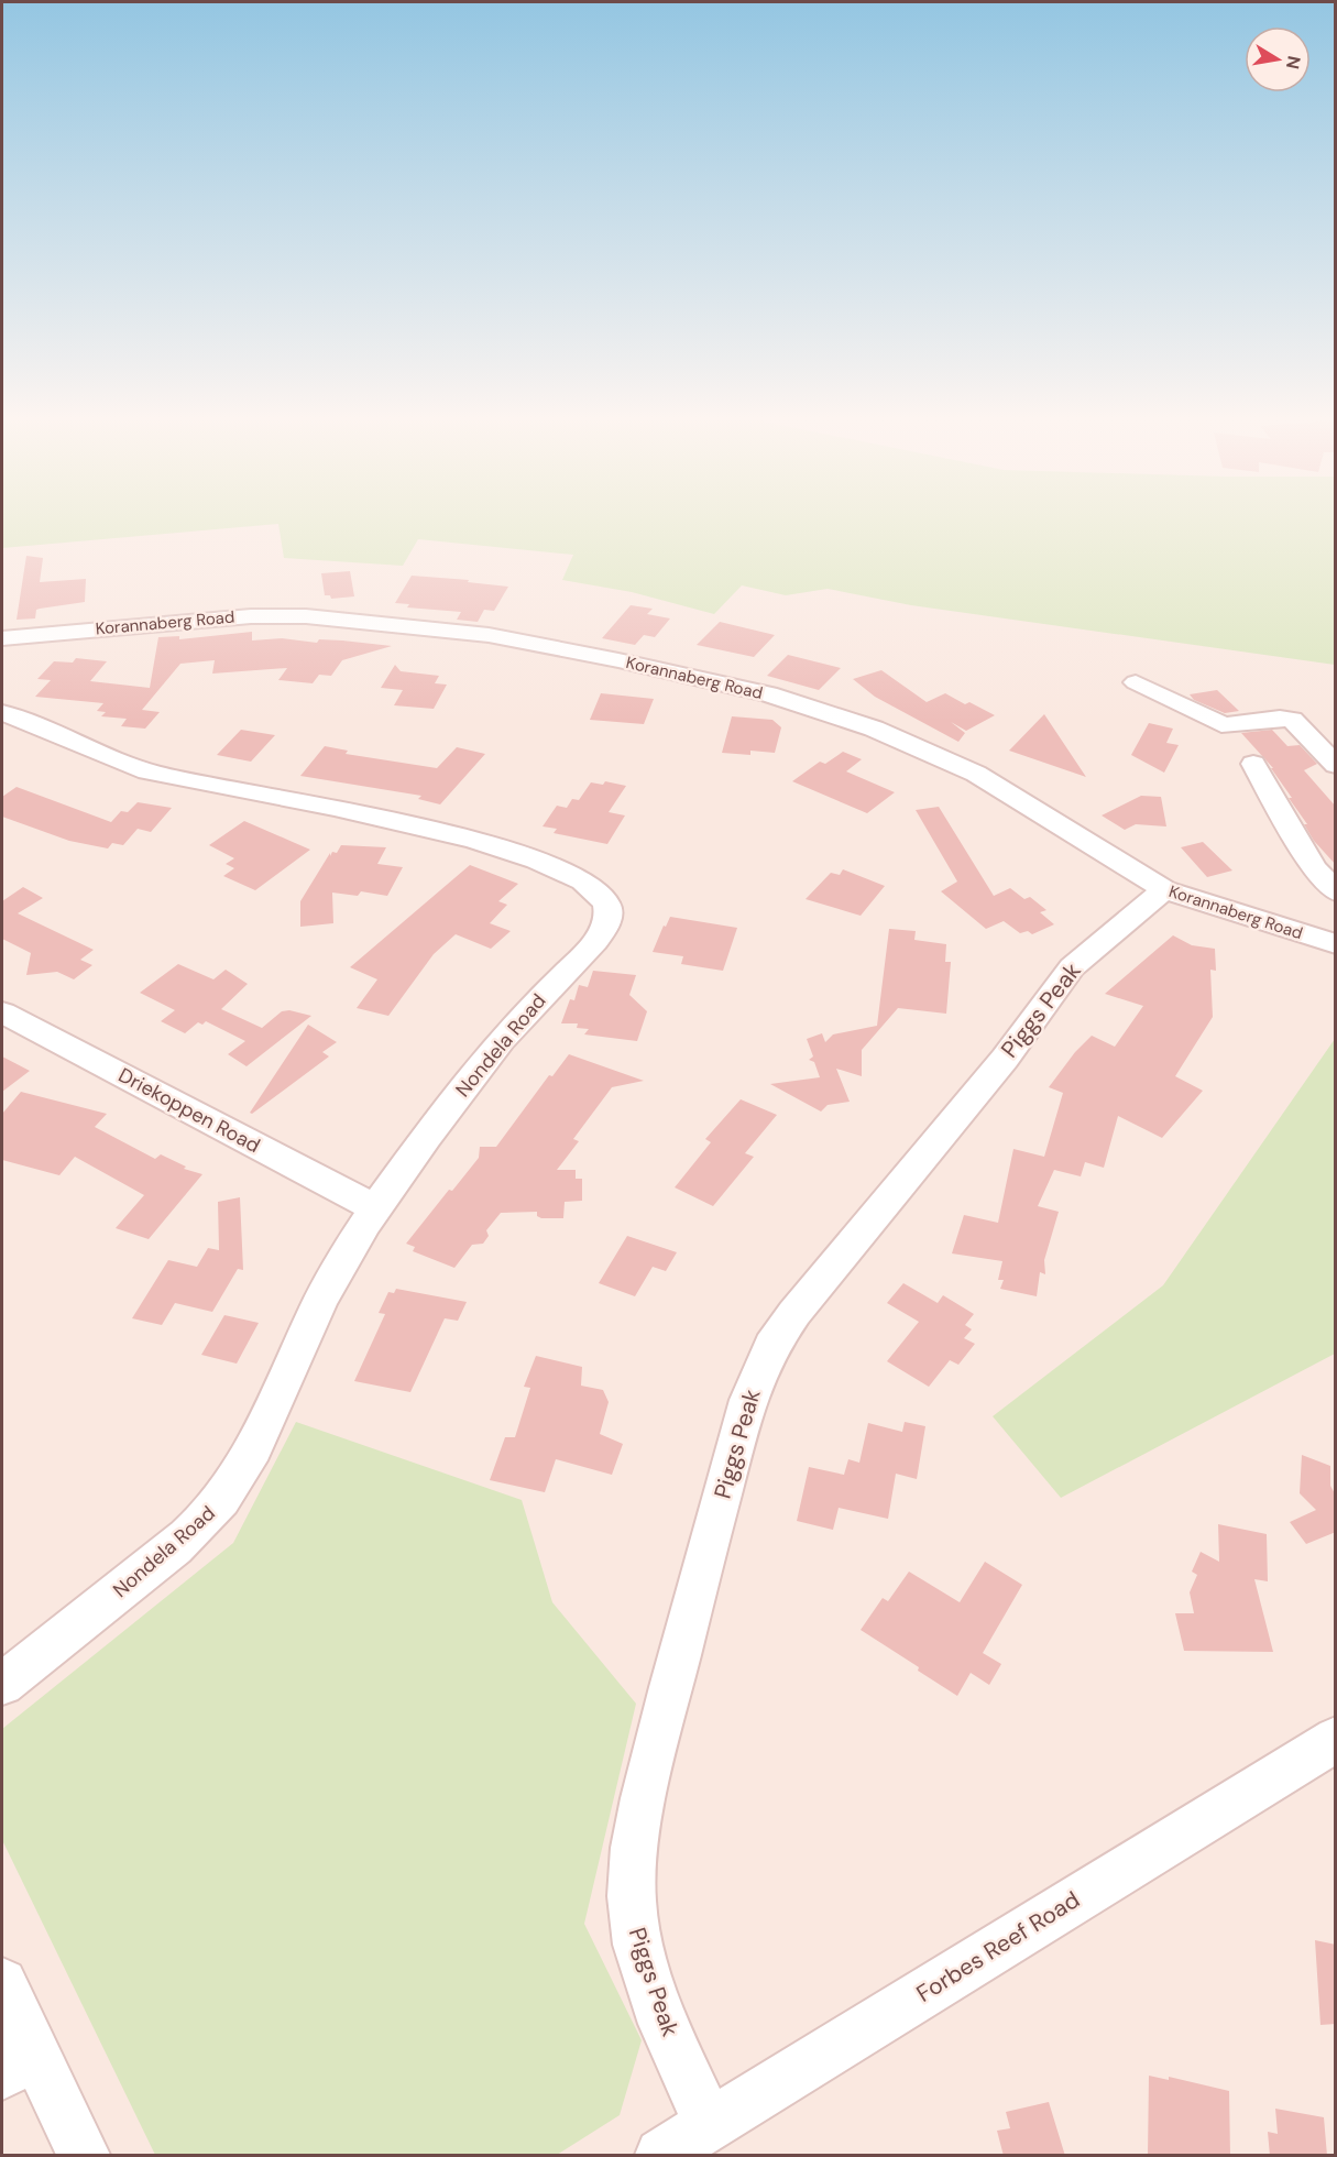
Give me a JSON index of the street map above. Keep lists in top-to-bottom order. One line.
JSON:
{"streets":{"street":["Korannaberg Road","Piggs Peak","Nondela Road","Driekoppen Road","Forbes Reef Road"]},"crossings":[["Korannaberg Road","Piggs Peak"],["Piggs Peak","Forbes Reef Road"],["Nondela Road","Driekoppen Road"]],"north":"right"}
